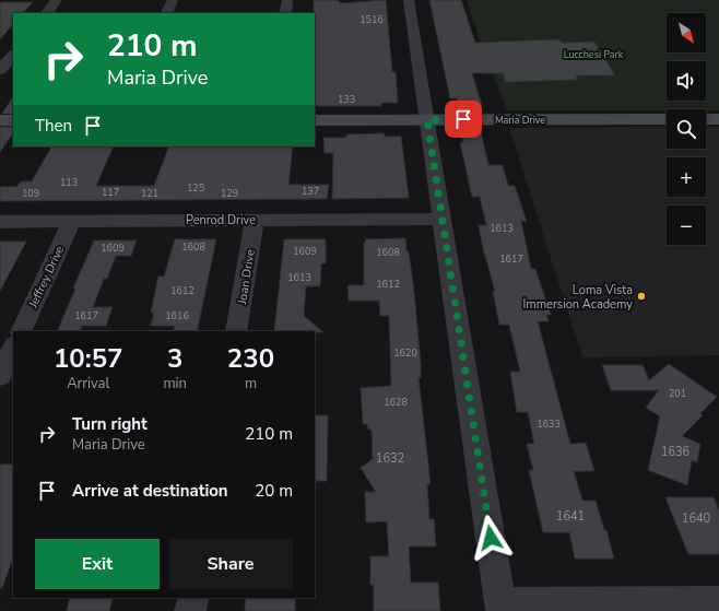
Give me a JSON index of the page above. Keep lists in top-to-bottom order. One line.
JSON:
{"streets":{"street":["Maria Drive","Penrod Drive","Jeffrey Drive","Joan Drive"]},"crossings":[["Penrod Drive","Jeffrey Drive"],["Penrod Drive","Joan Drive"]],"parks":["Lucchesi Park"],"places":["Loma Vista Immersion Academy"],"house_numbers":["1516","133","113","125","137","117","109","121","129","1613","1608","1609","1609","1608","1617","1613","1612","1612","1617","1616","1620","201","1628","1633","1636","1632","1641","1640"],"north":"bottom right","page":{"map_buttons":["+","−"],"turn":["210 m","Maria Drive"],"then":"Then","eta":["10:57","Arrival","3","min","230","m"],"list":[{"name":"Turn right","note":"Maria Drive","value":"210 m"},{"name":"Arrive at destination","value":"20 m"}],"buttons":["Exit","Share"]}}
